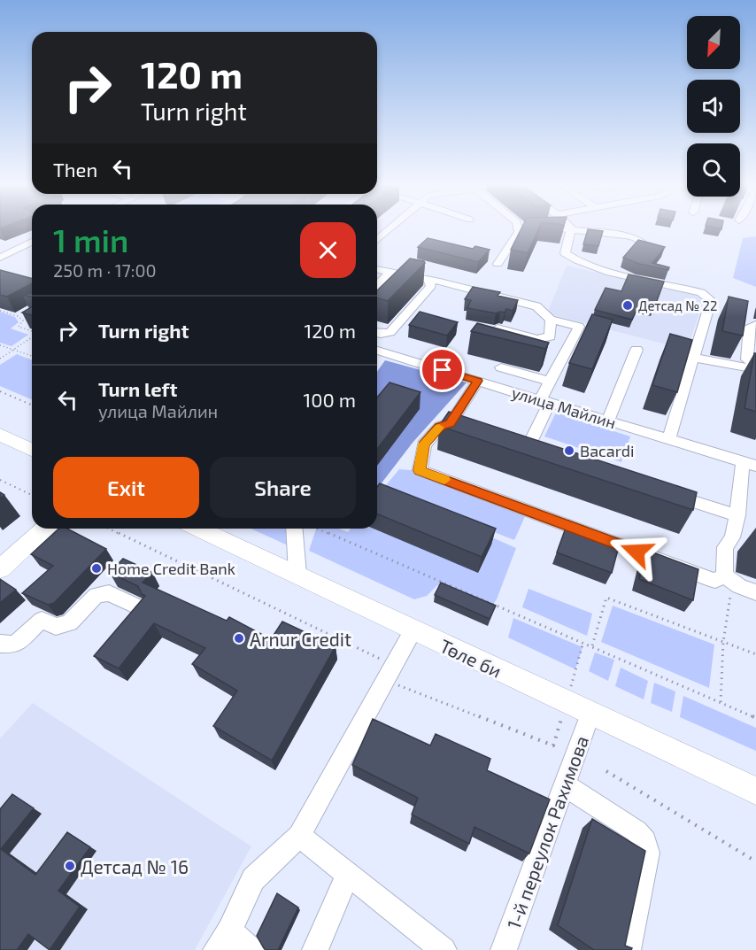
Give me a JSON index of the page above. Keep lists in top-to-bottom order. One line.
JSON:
{"streets":{"main road":["Төле би"],"street":["улица Майлин","1-й переулок Рахимова"]},"crossings":[["Төле би","1-й переулок Рахимова"]],"places":["Детсад № 22","Bacardi","Home Credit Bank","Arnur Credit","Детсад № 16"],"north":"bottom left","page":{"turn":["120 m","Turn right"],"then":"Then","heading":["1 min","250 m · 17:00"],"list":[{"name":"Turn right","value":"120 m"},{"name":"Turn left","note":"улица Майлин","value":"100 m"}],"buttons":["Exit","Share"]}}
